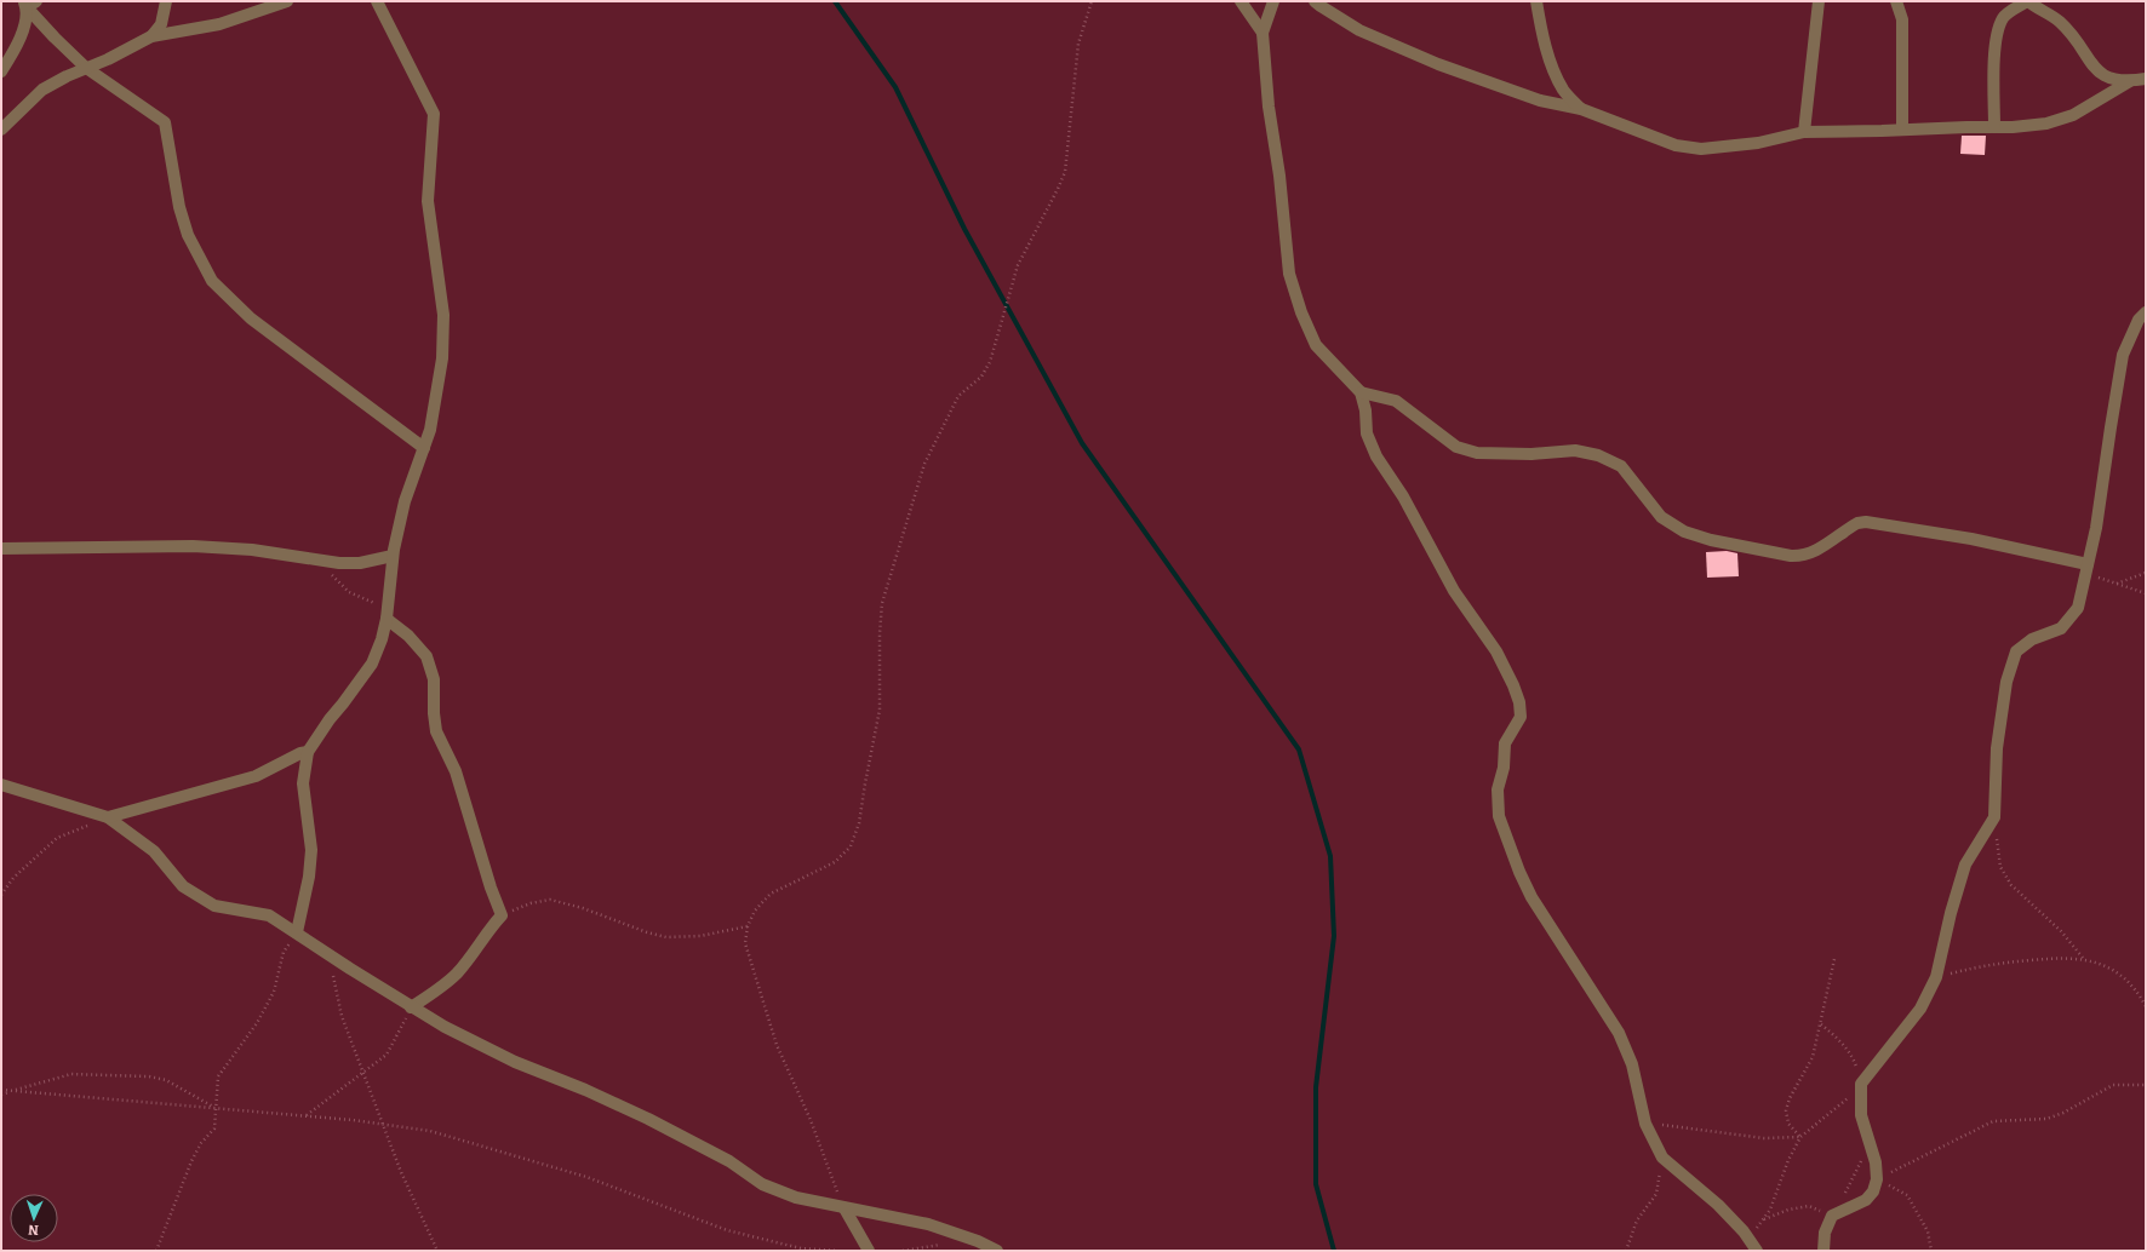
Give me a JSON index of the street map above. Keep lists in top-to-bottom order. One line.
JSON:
{"north":"bottom"}
